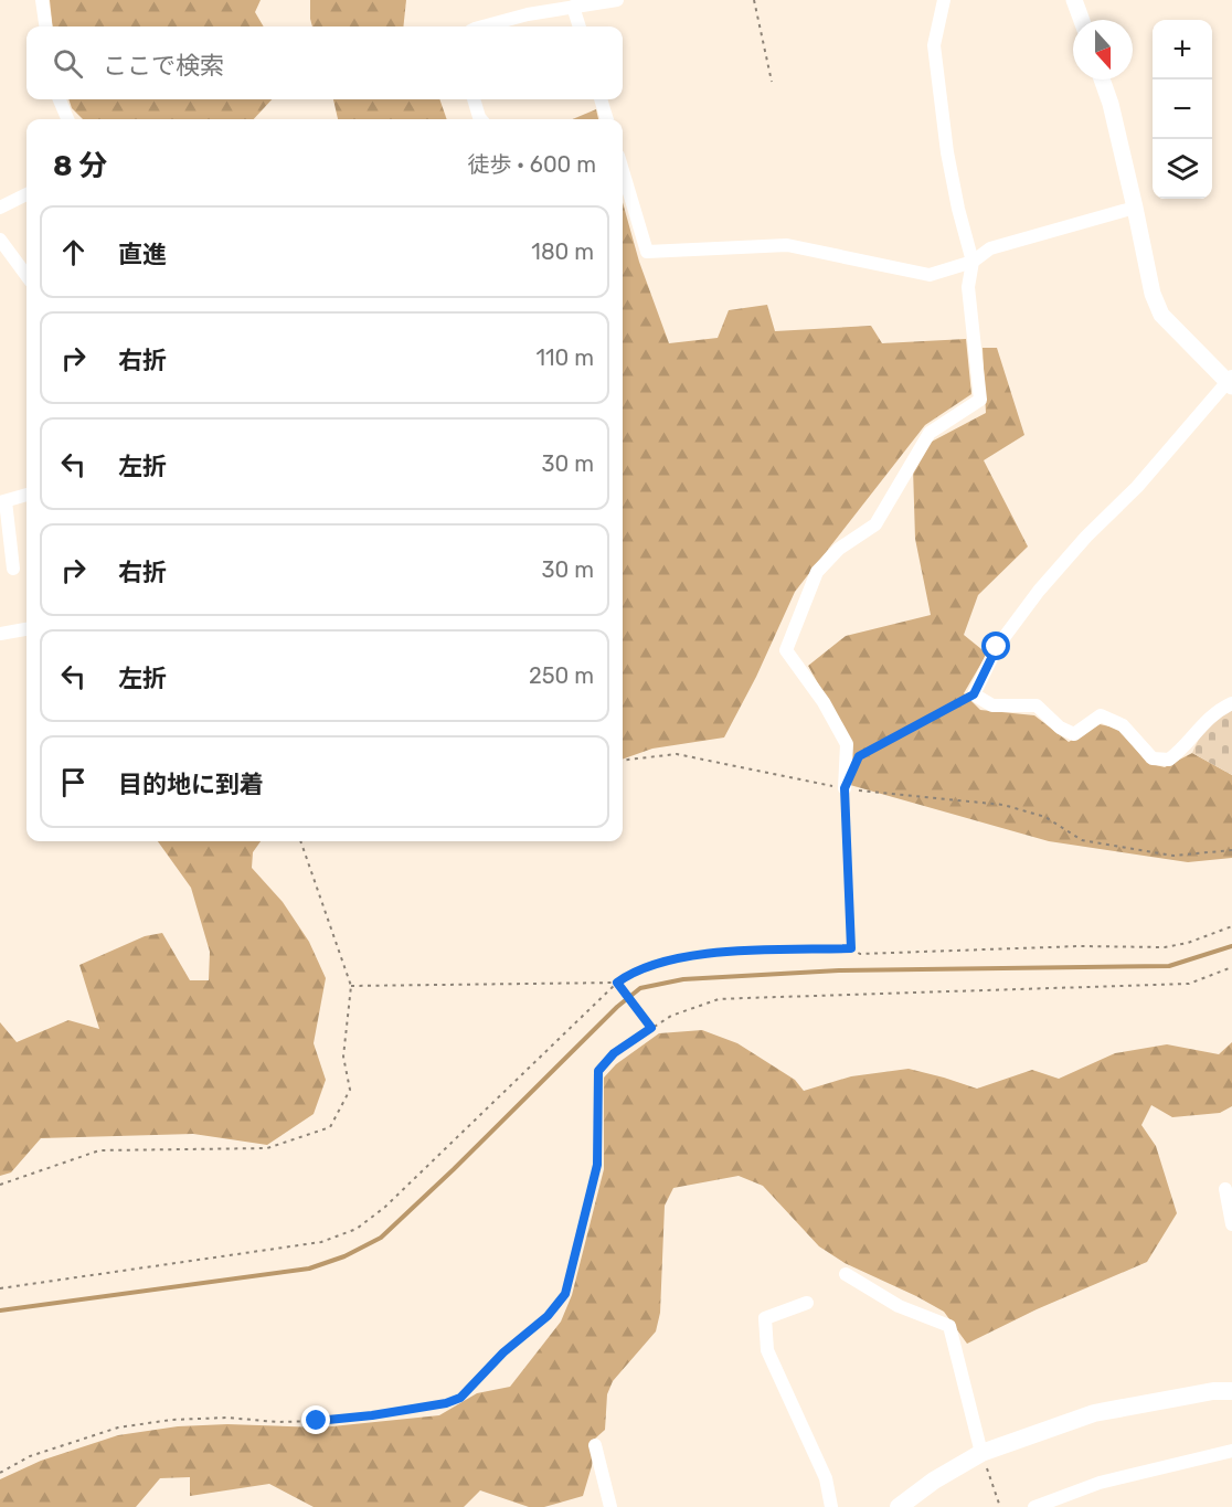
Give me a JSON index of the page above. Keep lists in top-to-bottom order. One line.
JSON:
{"north":"bottom","page":{"map_buttons":["+","−"],"search":"ここで検索","heading":["8 分","徒歩 · 600 m"],"list":[["直進","180 m"],["右折","110 m"],["左折","30 m"],["右折","30 m"],["左折","250 m"],"目的地に到着"]}}
